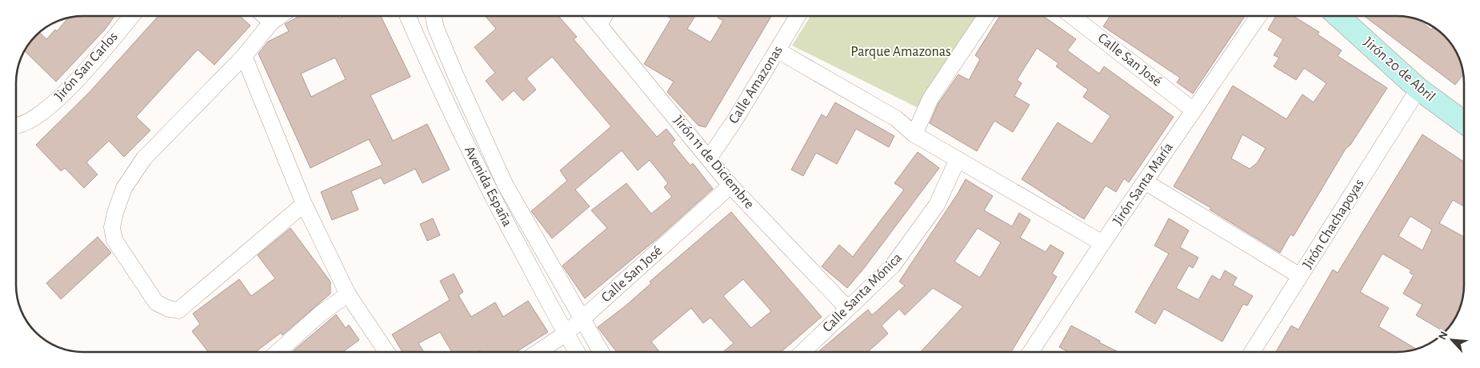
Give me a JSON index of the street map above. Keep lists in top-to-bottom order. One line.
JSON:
{"streets":{"main road":["Jirón 20 de Abril"],"street":["Calle San José","Jirón San Carlos","Calle Amazonas","Jirón 11 de Diciembre","Jirón Santa María","Avenida España","Jirón Chachapoyas","Calle Santa Mónica"]},"crossings":[["Calle San José","Jirón 11 de Diciembre"],["Calle San José","Jirón Santa María"],["Calle San José","Avenida España"],["Jirón 20 de Abril","Jirón Chachapoyas"],["Calle Amazonas","Jirón 11 de Diciembre"],["Jirón 11 de Diciembre","Calle Santa Mónica"]],"parks":["Parque Amazonas"],"north":"top left"}
